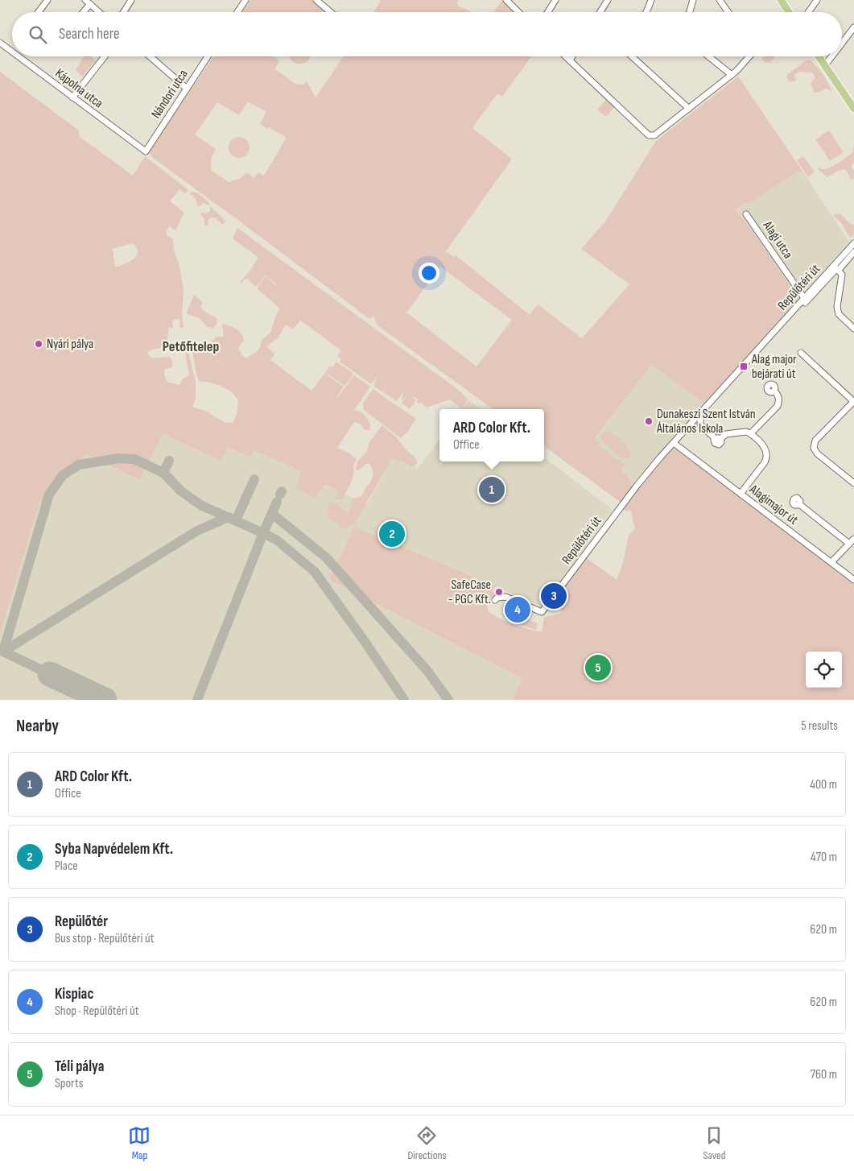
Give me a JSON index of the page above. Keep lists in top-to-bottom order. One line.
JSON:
{"streets":{"street":["Kápolna utca","Nándori utca","Alagi utca","Repülőtéri út","Alagimajor út"]},"crossings":[["Kápolna utca","Nándori utca"],["Alagi utca","Repülőtéri út"]],"districts":["Petőfitelep"],"places":{"other":["Nyári pálya","Dunakeszi Szent István Általános Iskola","SafeCase - PGC Kft."],"transit":["Alag major bejárati út"]},"page":{"search":"Search here","popup":["ARD Color Kft.","Office"],"pins":["1","2","3","4","5"],"heading":["Nearby","5 results"],"list":[{"mark":"1","name":"ARD Color Kft.","note":"Office","value":"400 m"},{"mark":"2","name":"Syba Napvédelem Kft.","note":"Place","value":"470 m"},{"mark":"3","name":"Repülőtér","note":"Bus stop · Repülőtéri út","value":"620 m"},{"mark":"4","name":"Kispiac","note":"Shop · Repülőtéri út","value":"620 m"},{"mark":"5","name":"Téli pálya","note":"Sports","value":"760 m"}],"nav":["Map","Directions","Saved"]}}
